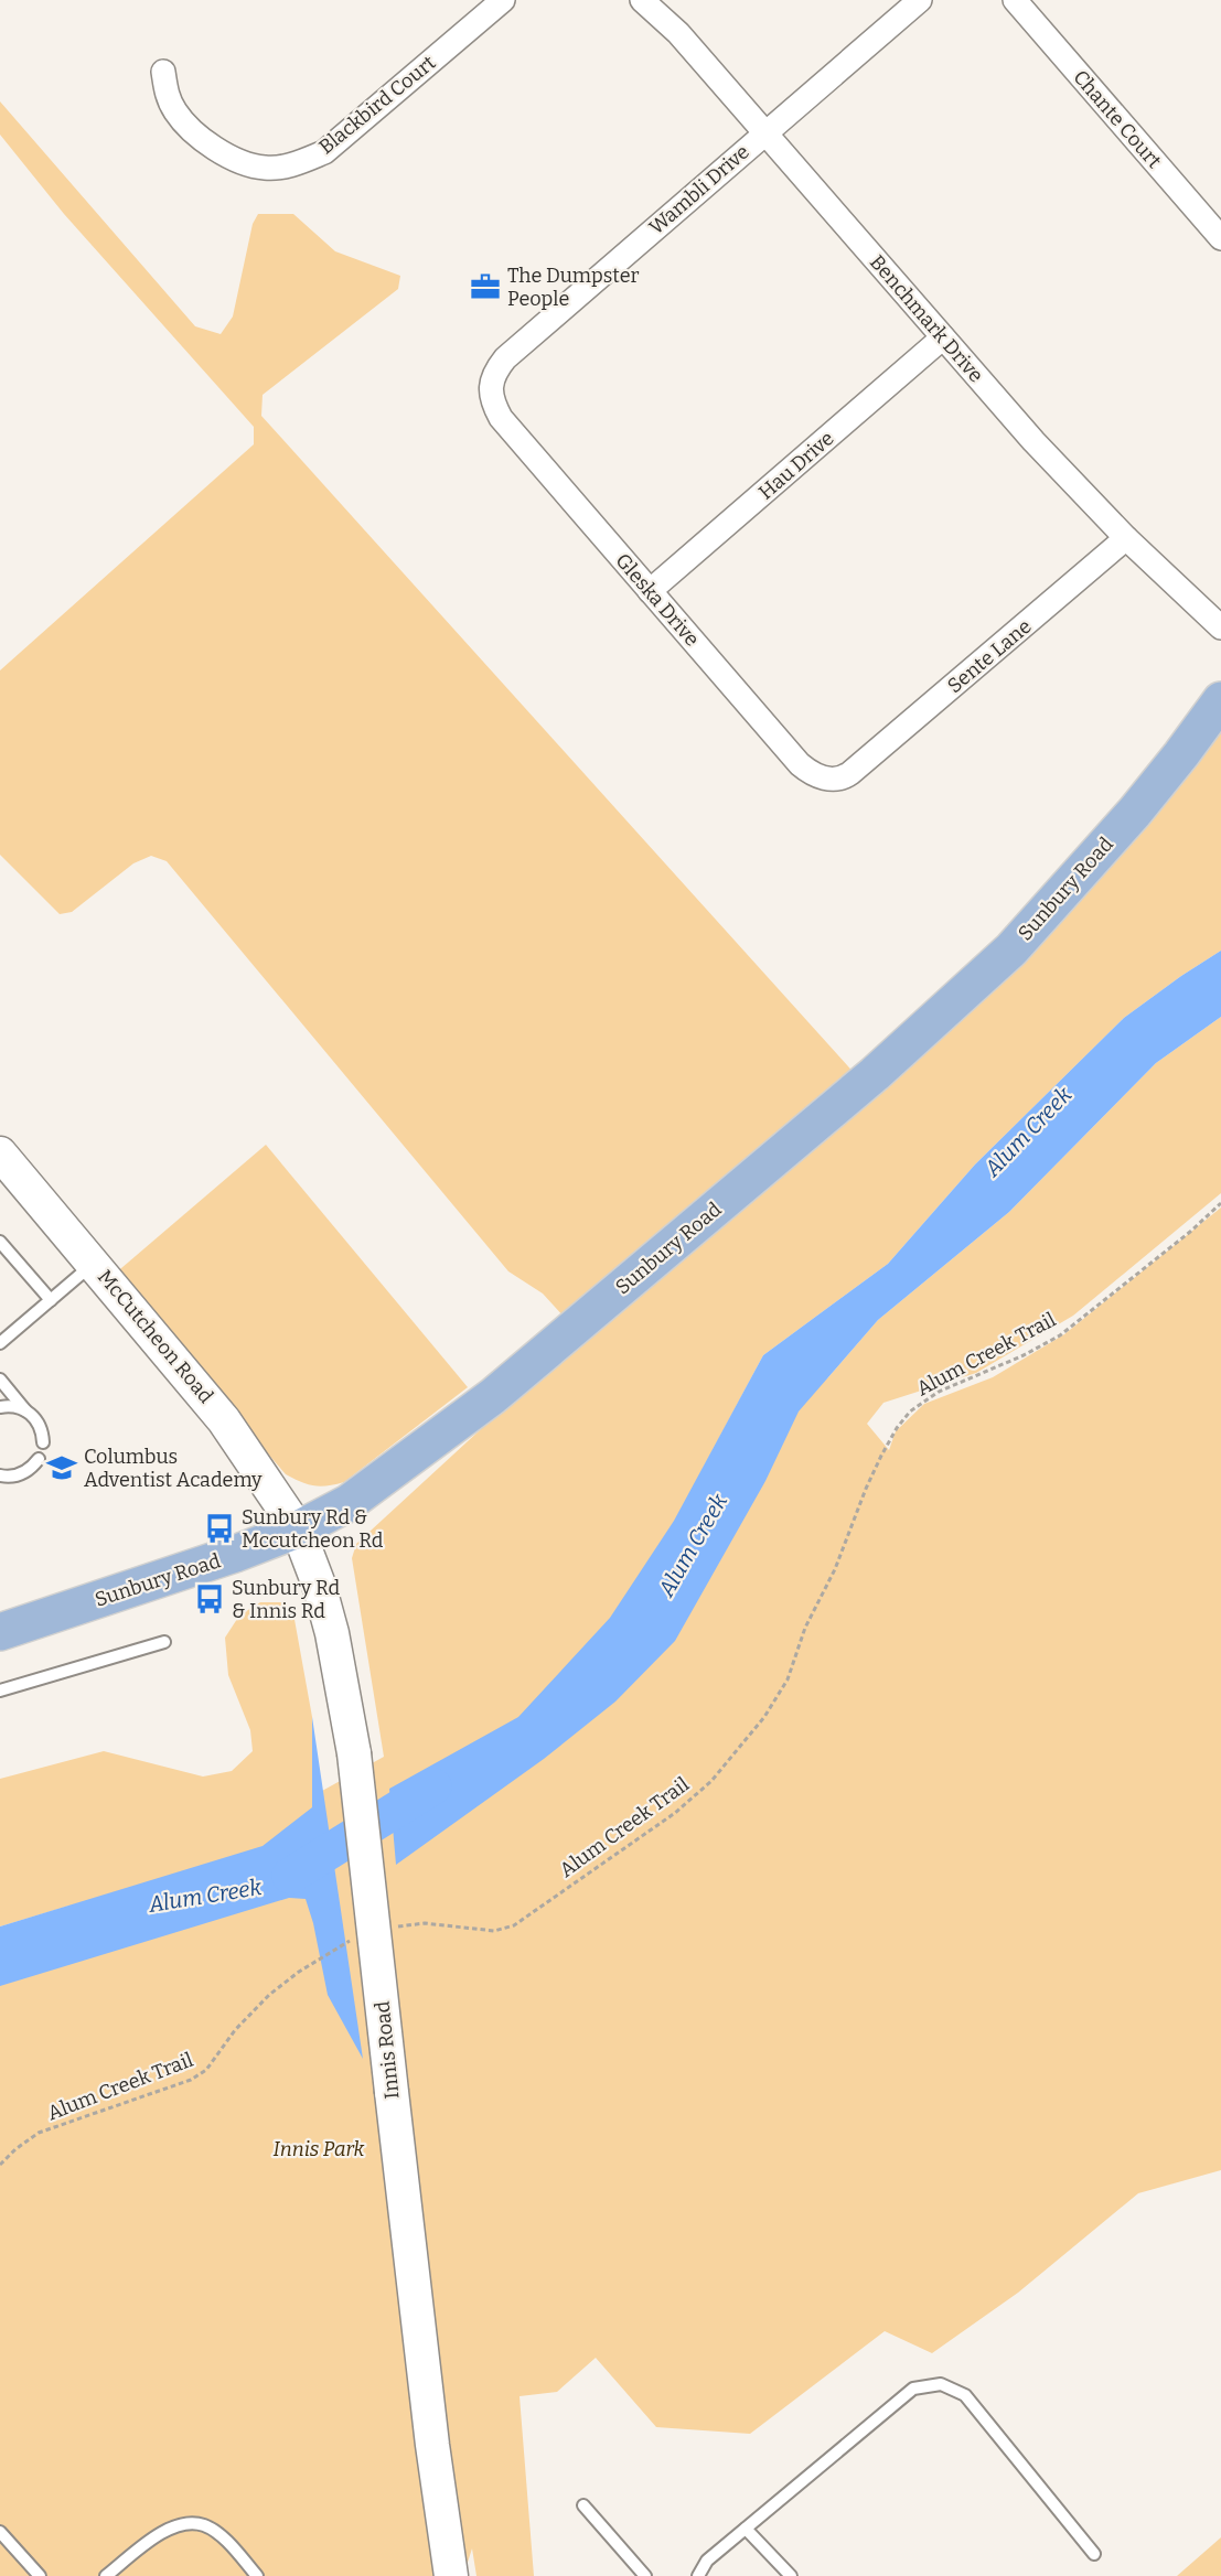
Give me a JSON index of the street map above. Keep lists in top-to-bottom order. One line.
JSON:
{"streets":{"main road":["Sunbury Road","McCutcheon Road","Innis Road"],"street":["Blackbird Court","Chante Court","Wambli Drive","Benchmark Drive","Hau Drive","Gleska Drive","Sente Lane"],"path":["Alum Creek Trail"]},"crossings":[["Wambli Drive","Benchmark Drive"],["Wambli Drive","Gleska Drive"],["Benchmark Drive","Hau Drive"],["Benchmark Drive","Sente Lane"],["Hau Drive","Gleska Drive"],["Gleska Drive","Sente Lane"],["Sunbury Road","McCutcheon Road"],["Sunbury Road","Innis Road"],["McCutcheon Road","Innis Road"]],"water":["Alum Creek"],"parks":["Innis Park"],"places":{"office":["The Dumpster People"],"school or university":["Columbus Adventist Academy"],"bus stop":["Sunbury Rd & Mccutcheon Rd","Sunbury Rd & Innis Rd"]}}
